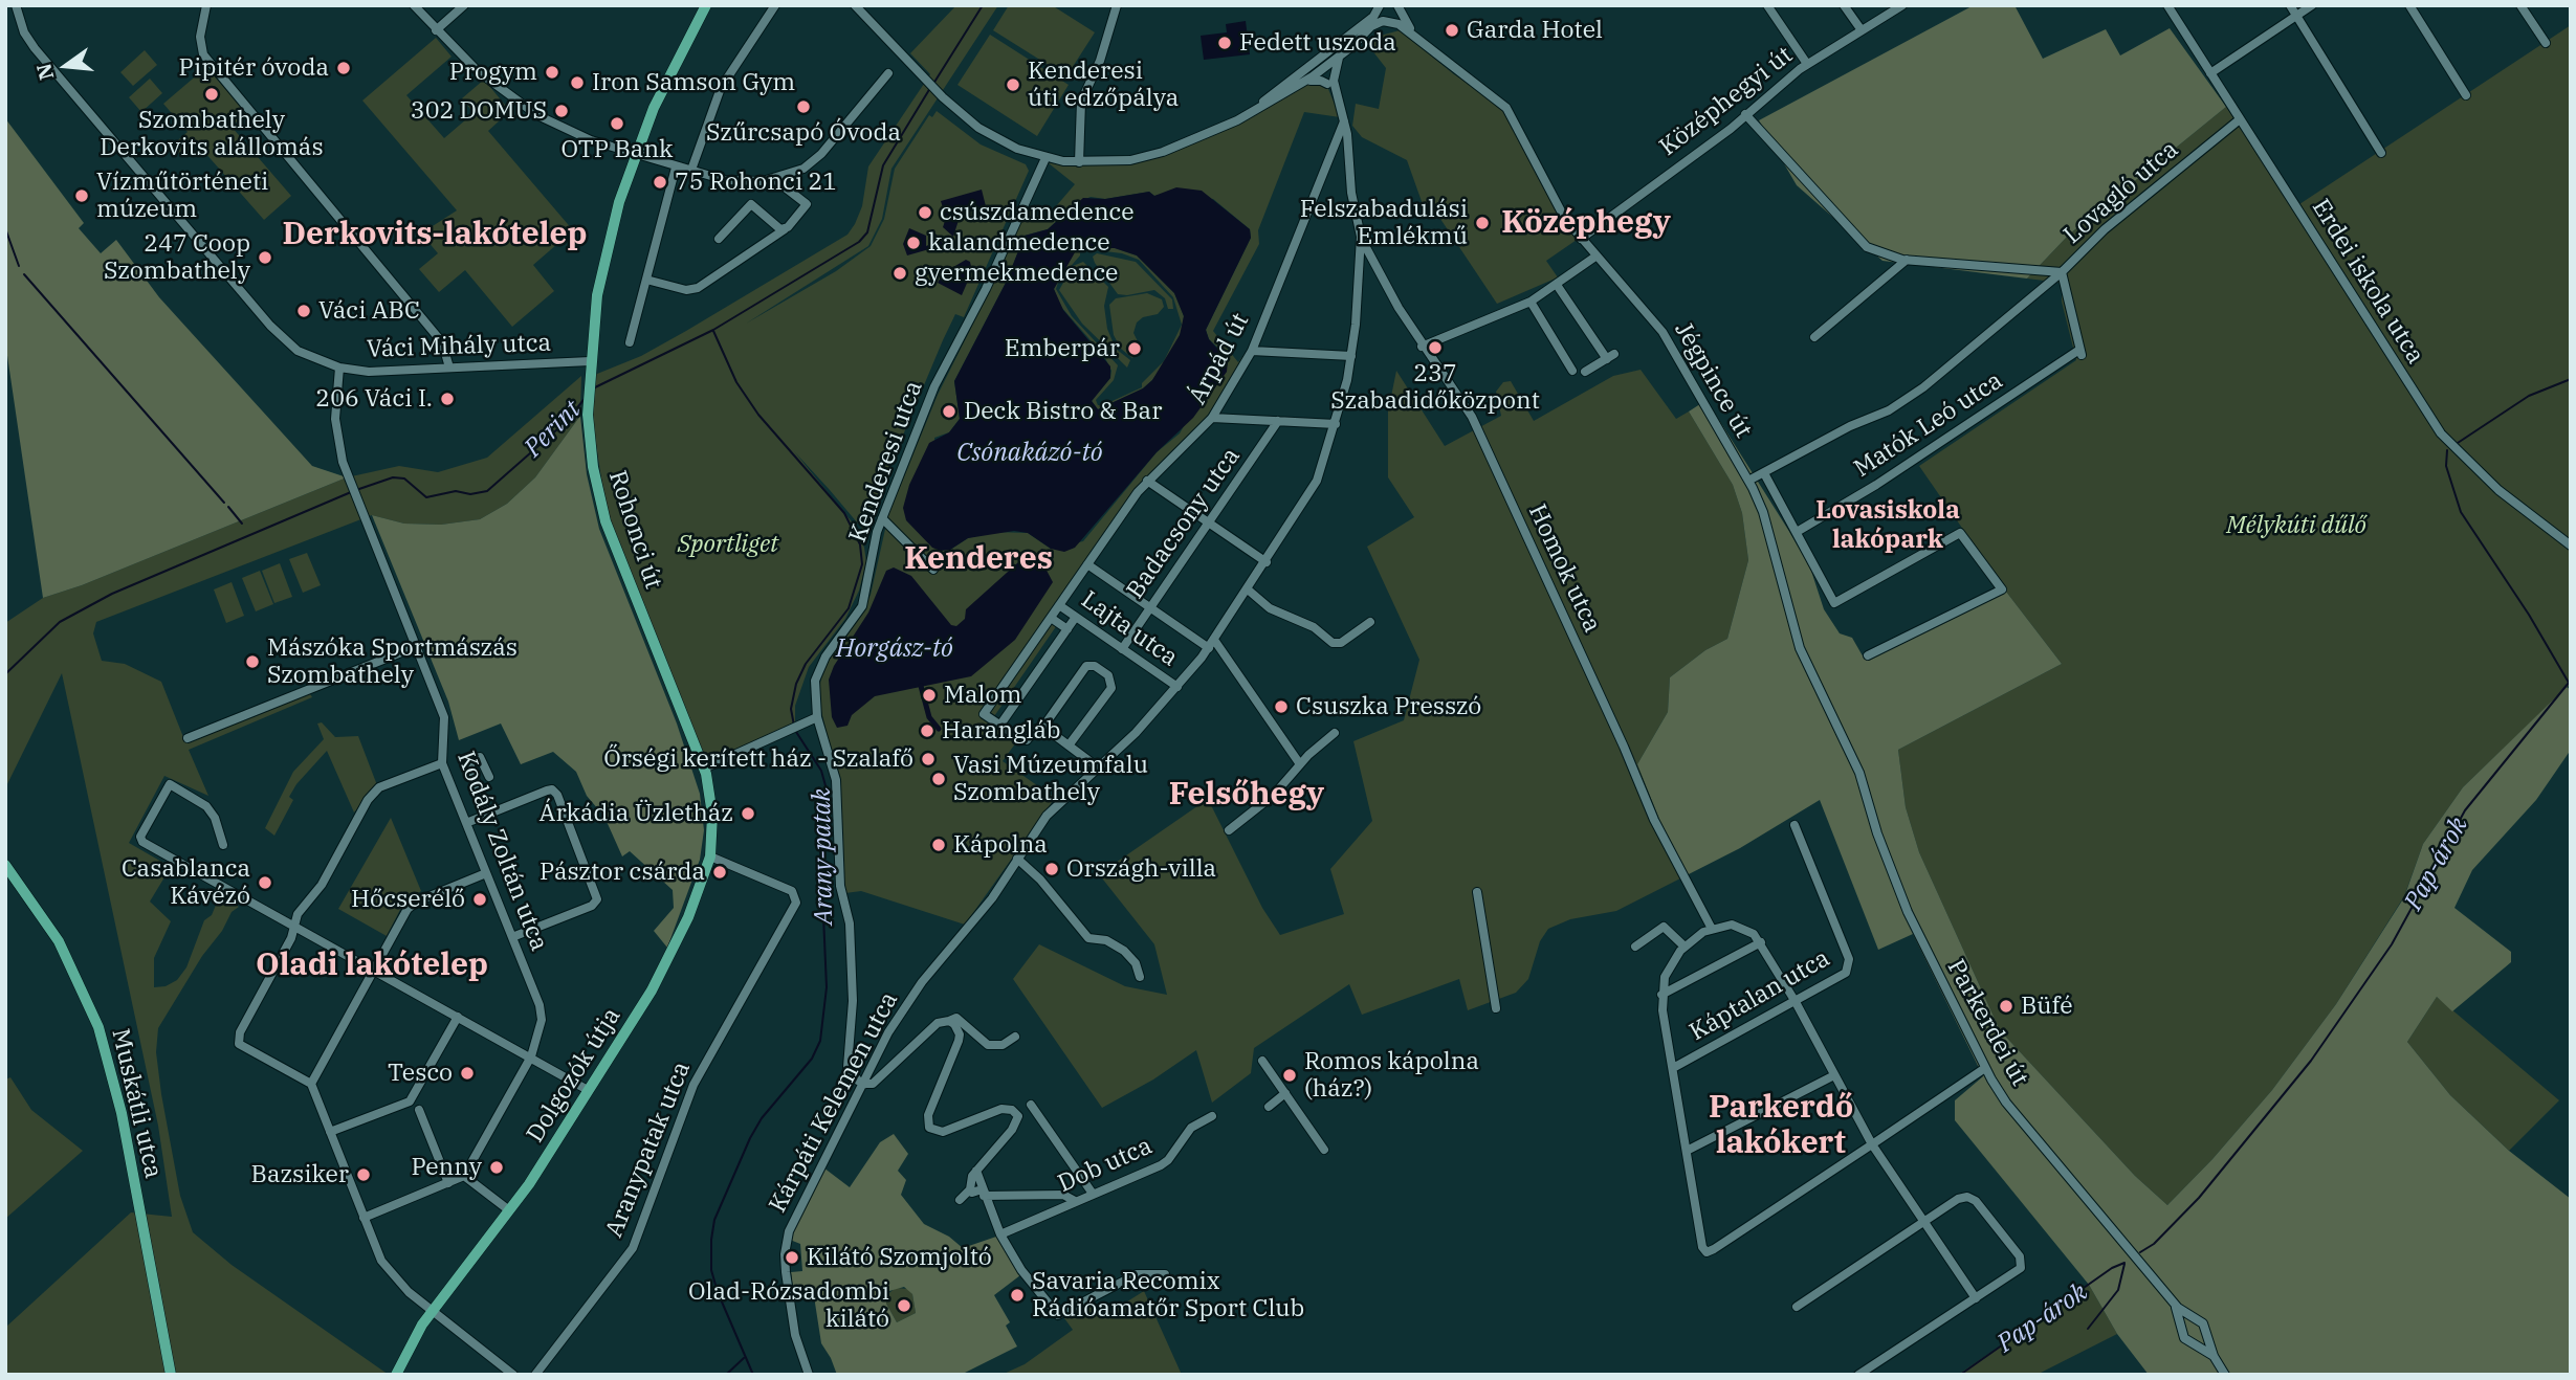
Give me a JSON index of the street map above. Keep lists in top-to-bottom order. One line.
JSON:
{"streets":{"main road":["Rohonci út","Dolgozók útja","Muskátli utca"],"street":["Középhegyi út","Lovagló utca","Erdei iskola utca","Váci Mihály utca","Árpád út","Jégpince út","Matók Leó utca","Kenderesi utca","Badacsony utca","Homok utca","Lajta utca","Kodály Zoltán utca","Káptalan utca","Parkerdei út","Kárpáti Kelemen utca","Aranypatak utca","Dob utca"]},"crossings":[["Középhegyi út","Jégpince út"],["Lovagló utca","Erdei iskola utca"],["Lovagló utca","Matók Leó utca"],["Váci Mihály utca","Rohonci út"],["Váci Mihály utca","Kodály Zoltán utca"],["Árpád út","Lajta utca"],["Árpád út","Kárpáti Kelemen utca"],["Jégpince út","Parkerdei út"],["Kenderesi utca","Kárpáti Kelemen utca"],["Badacsony utca","Lajta utca"],["Rohonci út","Dolgozók útja"],["Homok utca","Kárpáti Kelemen utca"],["Lajta utca","Kárpáti Kelemen utca"],["Dolgozók útja","Aranypatak utca"]],"districts":["Középhegy","Derkovits-lakótelep","Lovasiskola lakópark","Kenderes","Felsőhegy","Oladi lakótelep","Parkerdő lakókert"],"water":["Perint","Csónakázó-tó","Horgász-tó","Arany-patak","Pap-árok"],"parks":["Mélykúti dűlő","Sportliget"],"places":["Garda Hotel","Fedett uszoda","Pipitér óvoda","Progym","Iron Samson Gym","Kenderesi úti edzőpálya","Szombathely Derkovits alállomás","Szűrcsapó Óvoda","302 DOMUS","OTP Bank","75 Rohonci 21","Vízműtörténeti múzeum","csúszdamedence","Felszabadulási Emlékmű","kalandmedence","247 Coop Szombathely","gyermekmedence","Váci ABC","237 Szabadidőközpont","Emberpár","206 Váci I.","Deck Bistro & Bar","Mászóka Sportmászás Szombathely","Malom","Csuszka Presszó","Harangláb","Őrségi kerített ház - Szalafő","Vasi Múzeumfalu Szombathely","Árkádia Üzletház","Kápolna","Országh-villa","Pásztor csárda","Casablanca Kávézó","Hőcserélő","Büfé","Tesco","Romos kápolna (ház?)","Penny","Bazsiker","Kilátó Szomjoltó","Savaria Recomix Rádióamatőr Sport Club","Olad-Rózsadombi kilátó"],"north":"left"}
